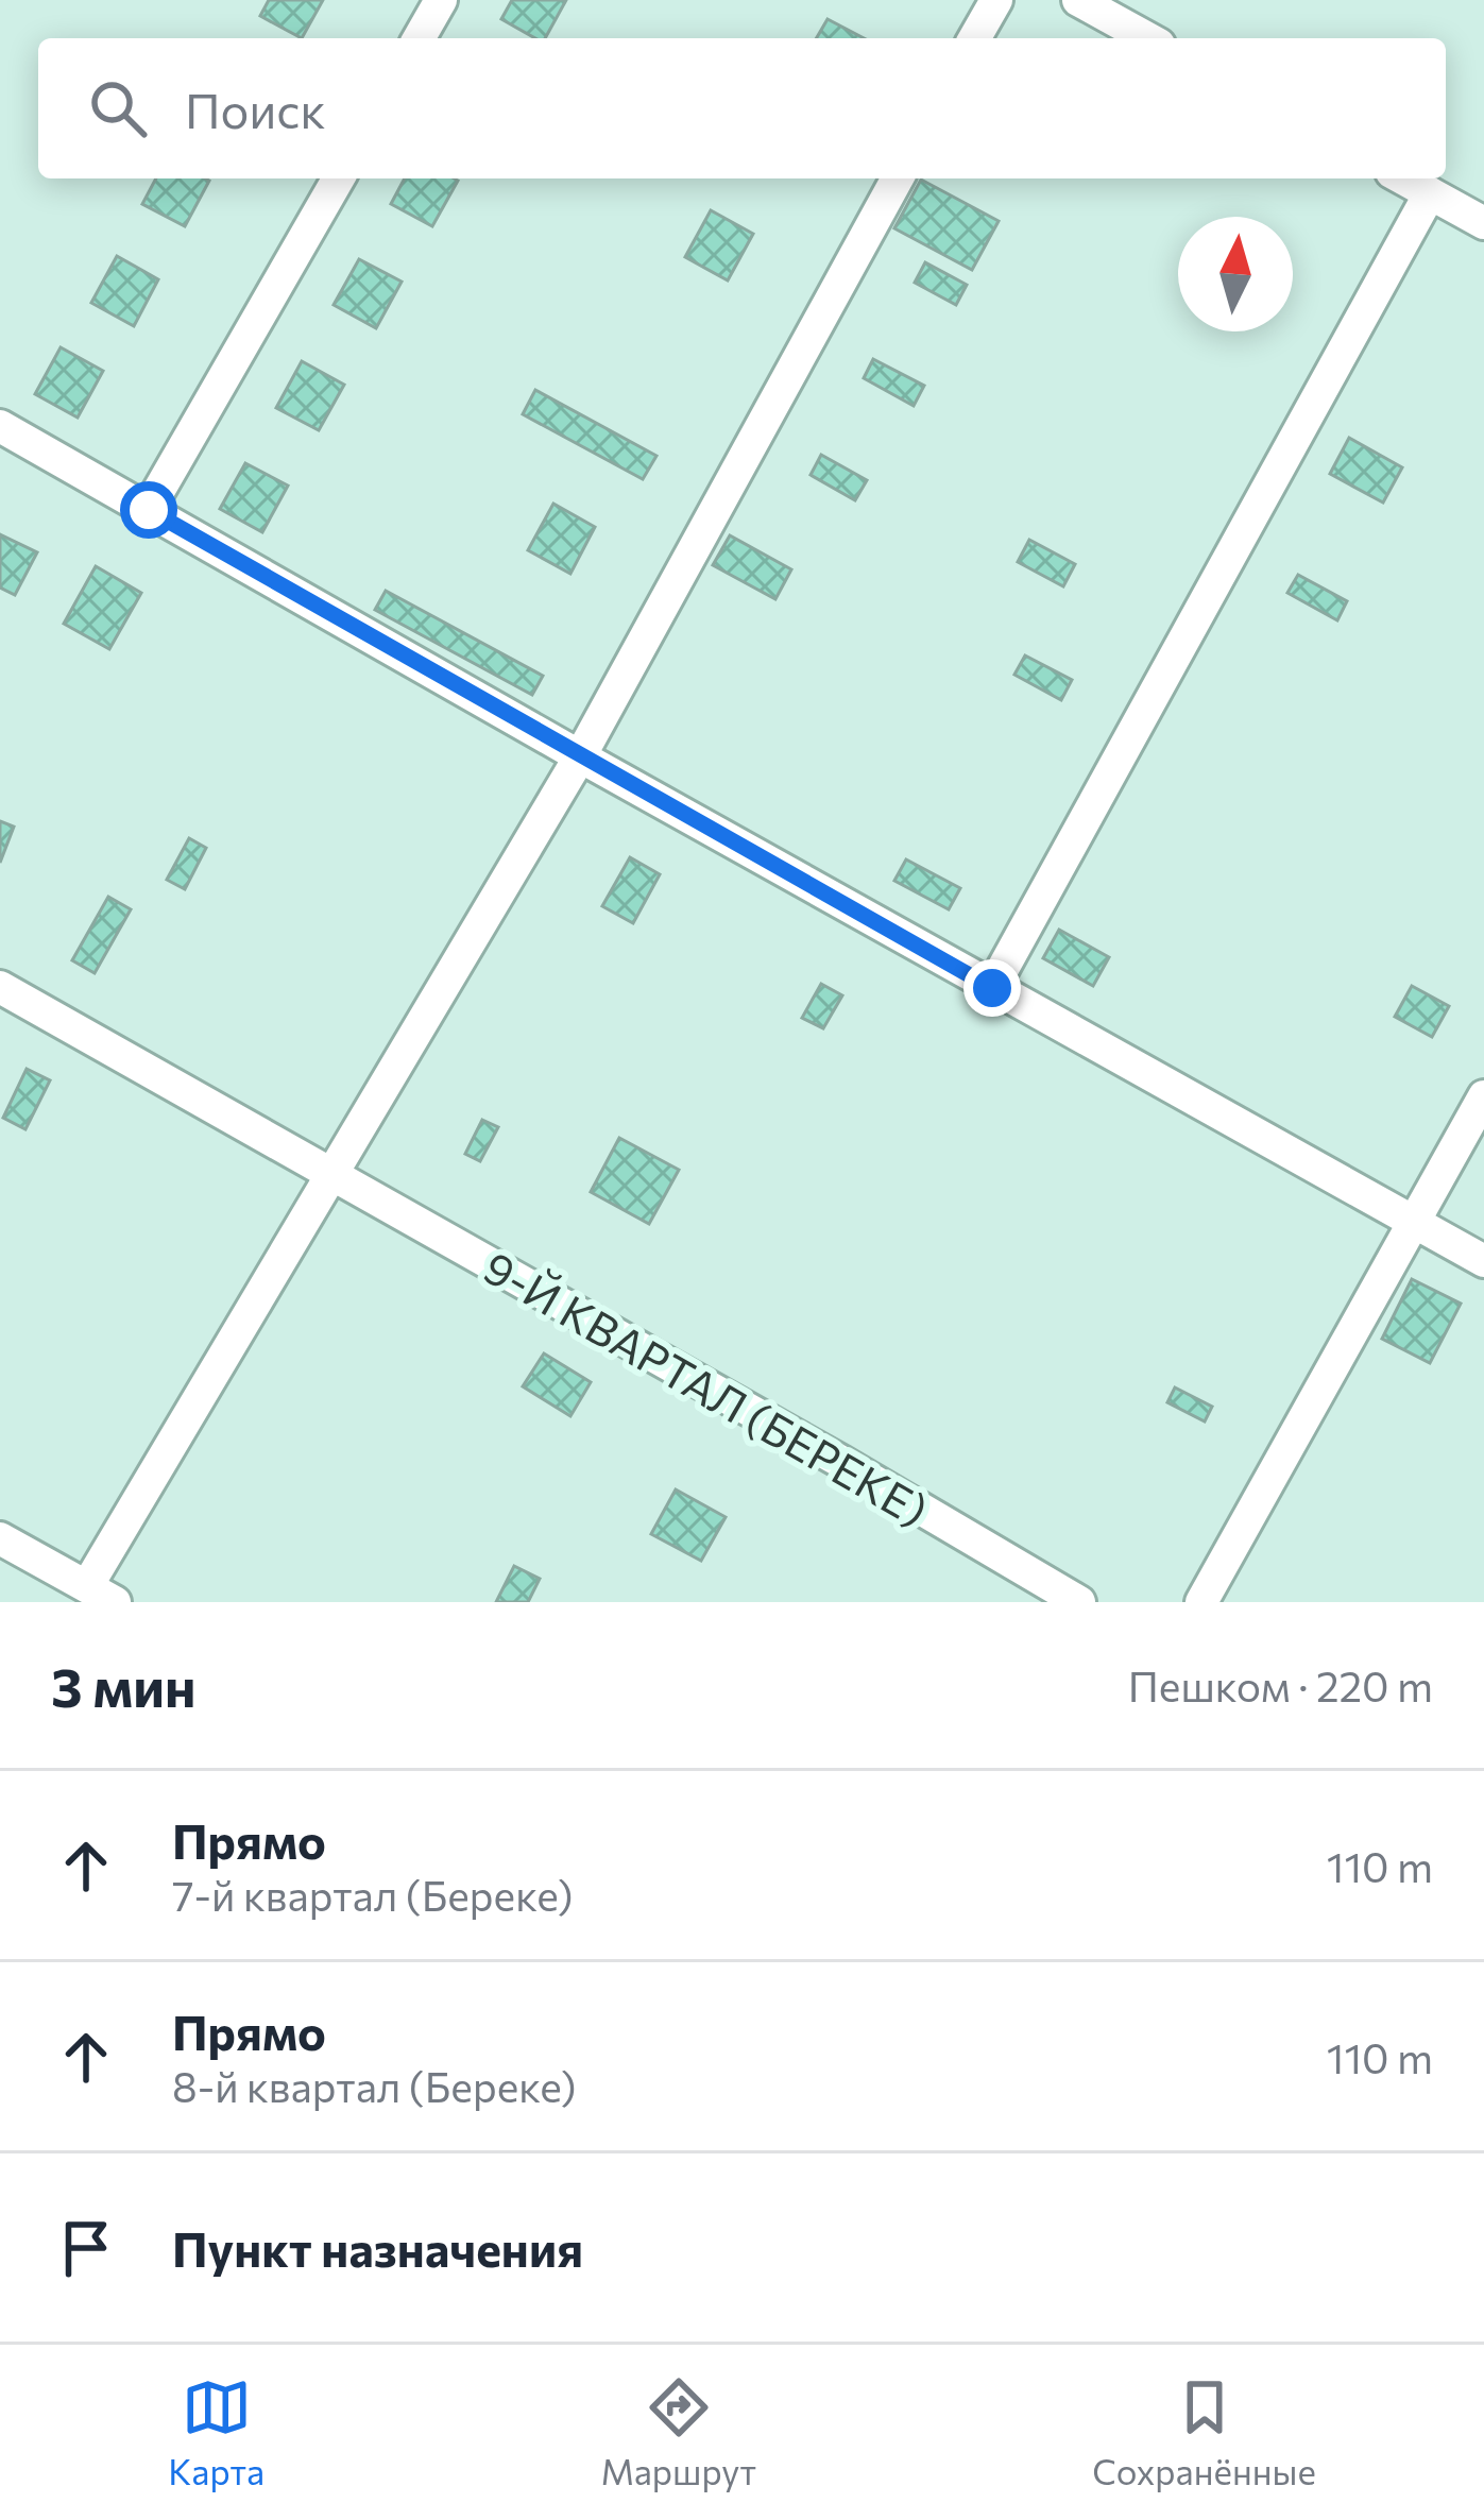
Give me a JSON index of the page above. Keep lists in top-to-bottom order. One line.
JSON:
{"streets":{"street":["9-Й КВАРТАЛ (БЕРЕКЕ)"]},"north":"top","page":{"search":"Поиск","heading":["3 мин","Пешком · 220 m"],"list":[["Прямо","7-й квартал (Береке)","110 m"],["Прямо","8-й квартал (Береке)","110 m"],"Пункт назначения"],"nav":["Карта","Маршрут","Сохранённые"]}}
